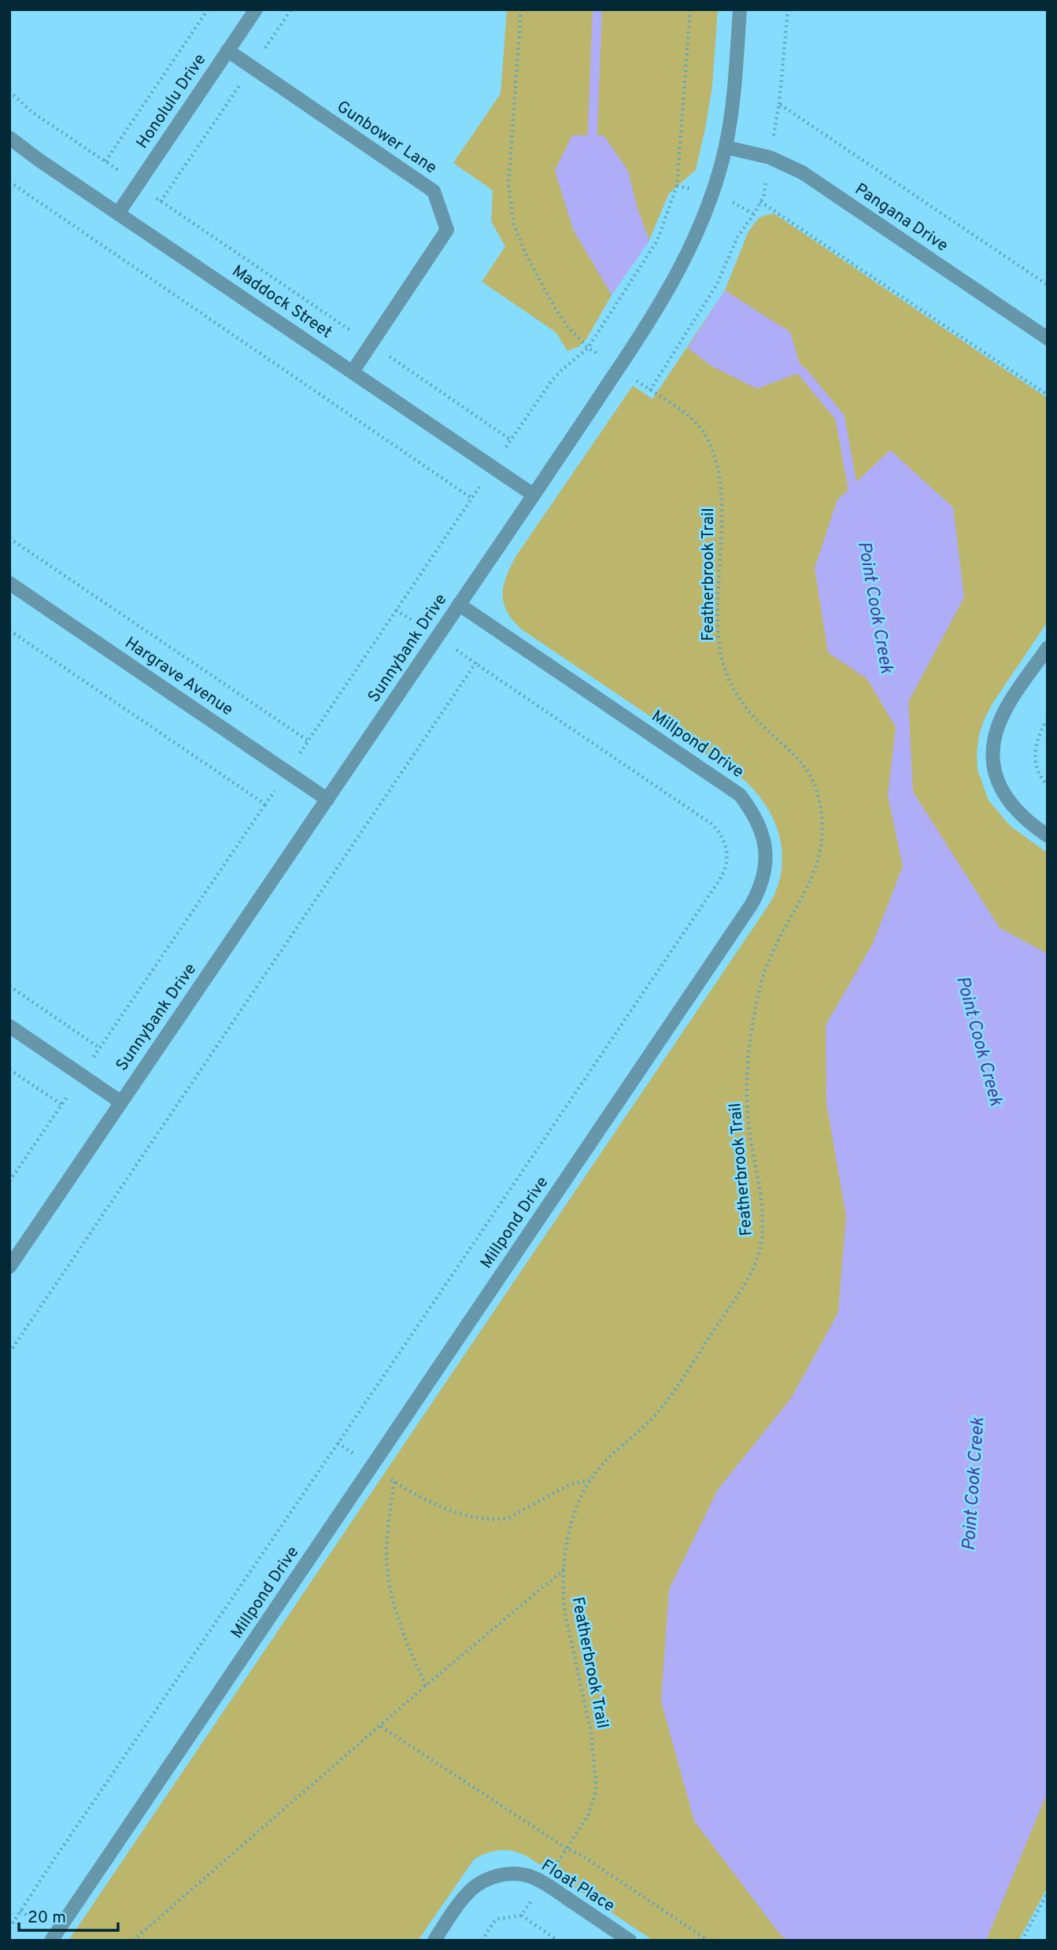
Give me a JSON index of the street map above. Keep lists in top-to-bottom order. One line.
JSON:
{"streets":{"street":["Honolulu Drive","Gunbower Lane","Pangana Drive","Maddock Street","Sunnybank Drive","Hargrave Avenue","Millpond Drive","Float Place"],"path":["Featherbrook Trail"]},"crossings":[["Honolulu Drive","Gunbower Lane"],["Honolulu Drive","Maddock Street"],["Gunbower Lane","Maddock Street"],["Pangana Drive","Sunnybank Drive"],["Maddock Street","Sunnybank Drive"],["Sunnybank Drive","Hargrave Avenue"],["Sunnybank Drive","Millpond Drive"]],"water":["Point Cook Creek"],"scale_bar":"20 m"}
